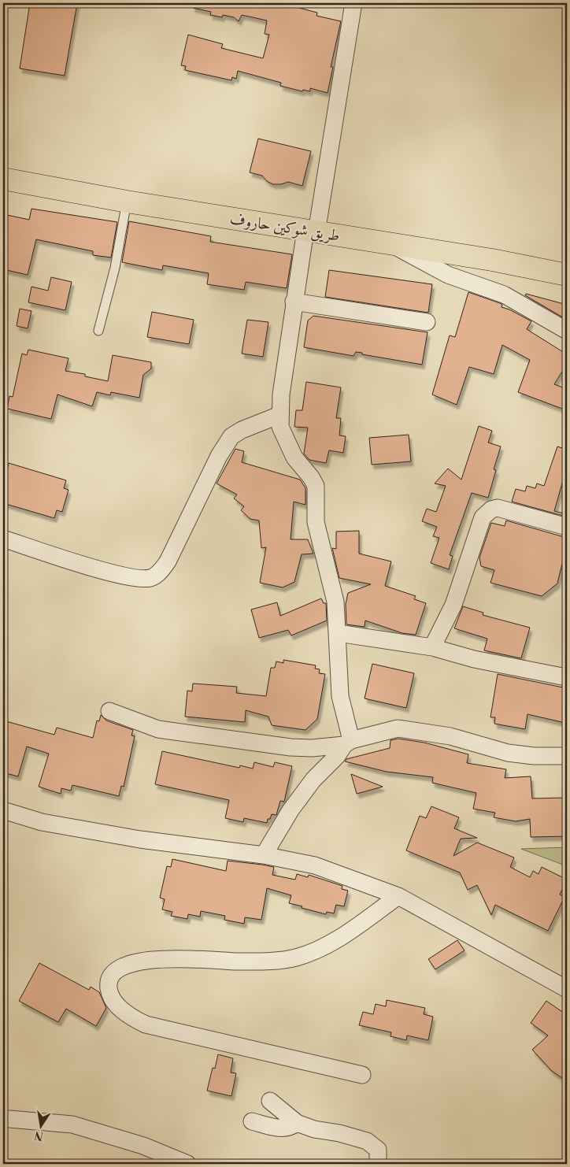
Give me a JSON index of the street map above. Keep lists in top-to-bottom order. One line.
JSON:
{"streets":{"main road":["طريق شوكين حاروف"]},"north":"bottom"}
